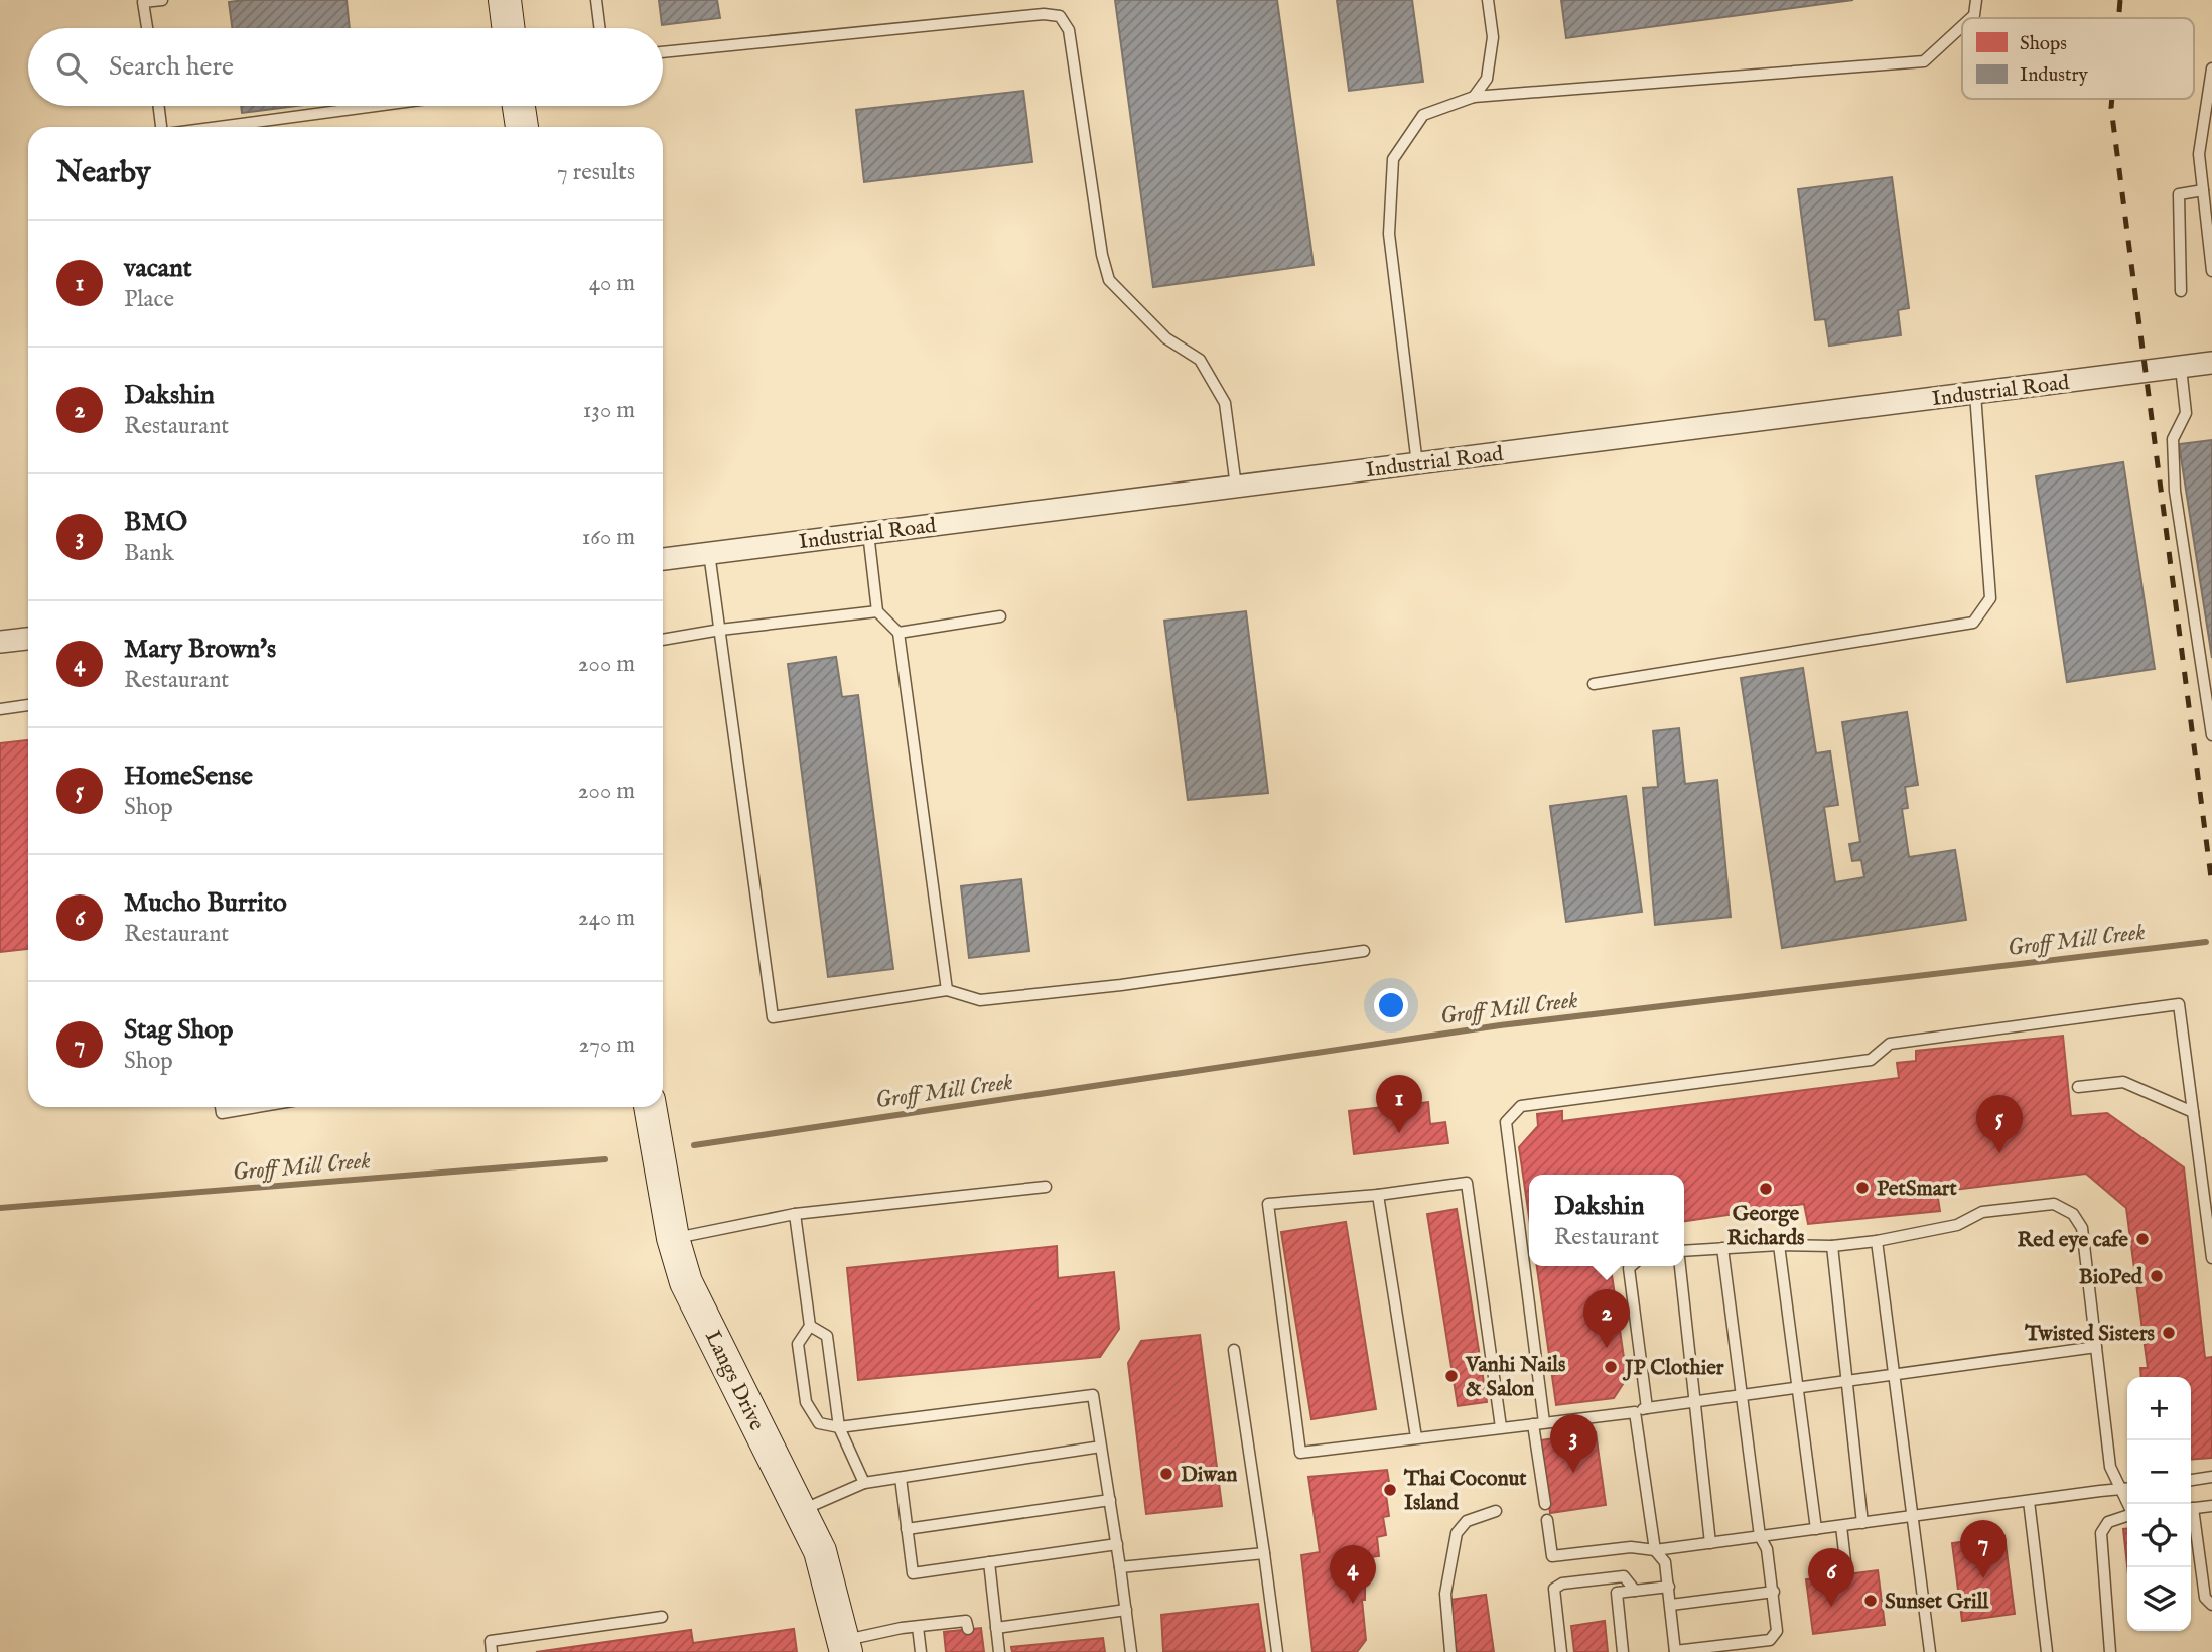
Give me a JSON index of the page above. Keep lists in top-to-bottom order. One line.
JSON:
{"streets":{"street":["Industrial Road","Langs Drive"]},"water":["Groff Mill Creek"],"places":["PetSmart","George Richards","Red eye cafe","BioPed","Twisted Sisters","JP Clothier","Vanhi Nails & Salon","Diwan","Thai Coconut Island","Sunset Grill"],"legend":["Shops","Industry"],"page":{"search":"Search here","heading":["Nearby","7 results"],"list":[{"mark":"1","name":"vacant","note":"Place","value":"40 m"},{"mark":"2","name":"Dakshin","note":"Restaurant","value":"130 m"},{"mark":"3","name":"BMO","note":"Bank","value":"160 m"},{"mark":"4","name":"Mary Brown's","note":"Restaurant","value":"200 m"},{"mark":"5","name":"HomeSense","note":"Shop","value":"200 m"},{"mark":"6","name":"Mucho Burrito","note":"Restaurant","value":"240 m"},{"mark":"7","name":"Stag Shop","note":"Shop","value":"270 m"}],"pins":["1","5","2","3","7","4","6"],"popup":["Dakshin","Restaurant"],"map_buttons":["+","−"]}}
